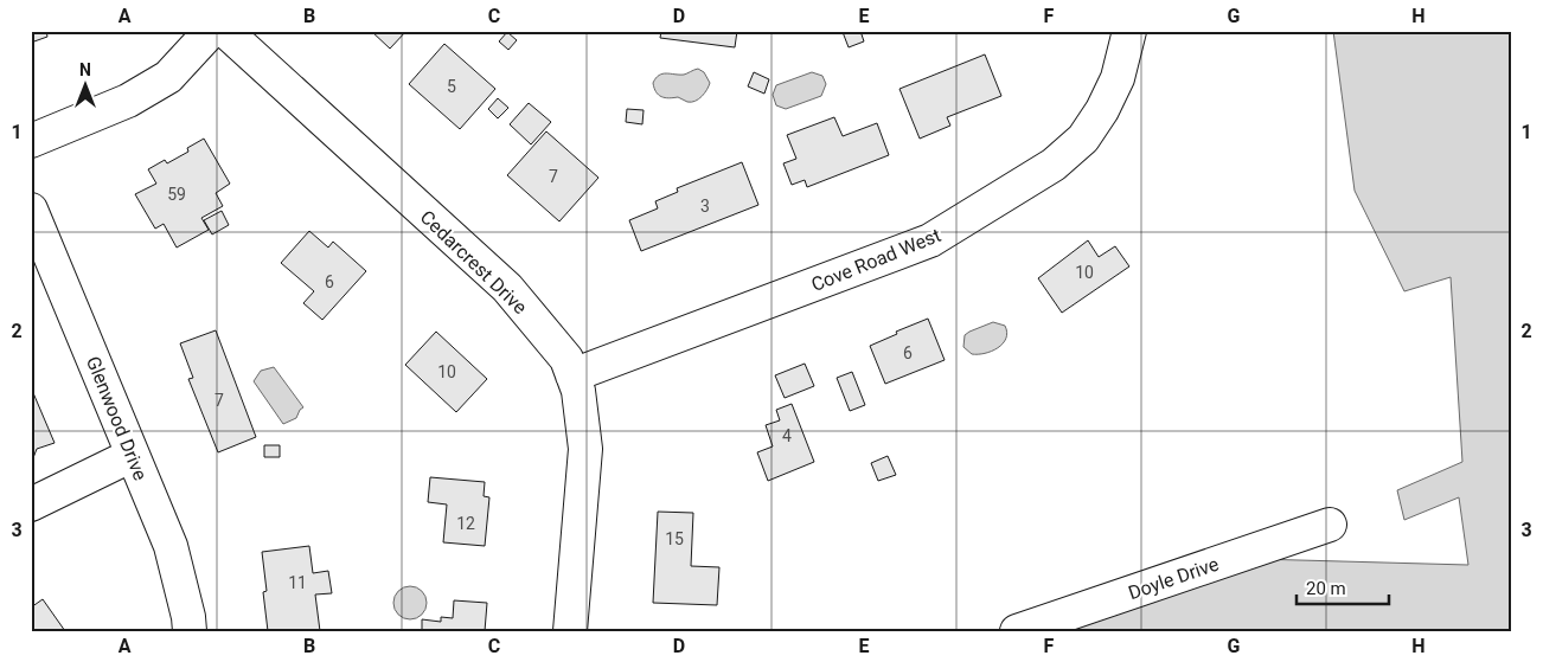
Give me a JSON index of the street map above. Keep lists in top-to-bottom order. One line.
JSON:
{"streets":{"street":["Cove Road West","Cedarcrest Drive","Glenwood Drive","Doyle Drive"]},"crossings":[["Cove Road West","Cedarcrest Drive"]],"house_numbers":["5","7","59","3","10","6","6","10","7","4","12","15","11"],"scale_bar":"20 m","north":"top","grid":{"columns":["A","B","C","D","E","F","G","H"],"rows":["1","2","3"]}}
